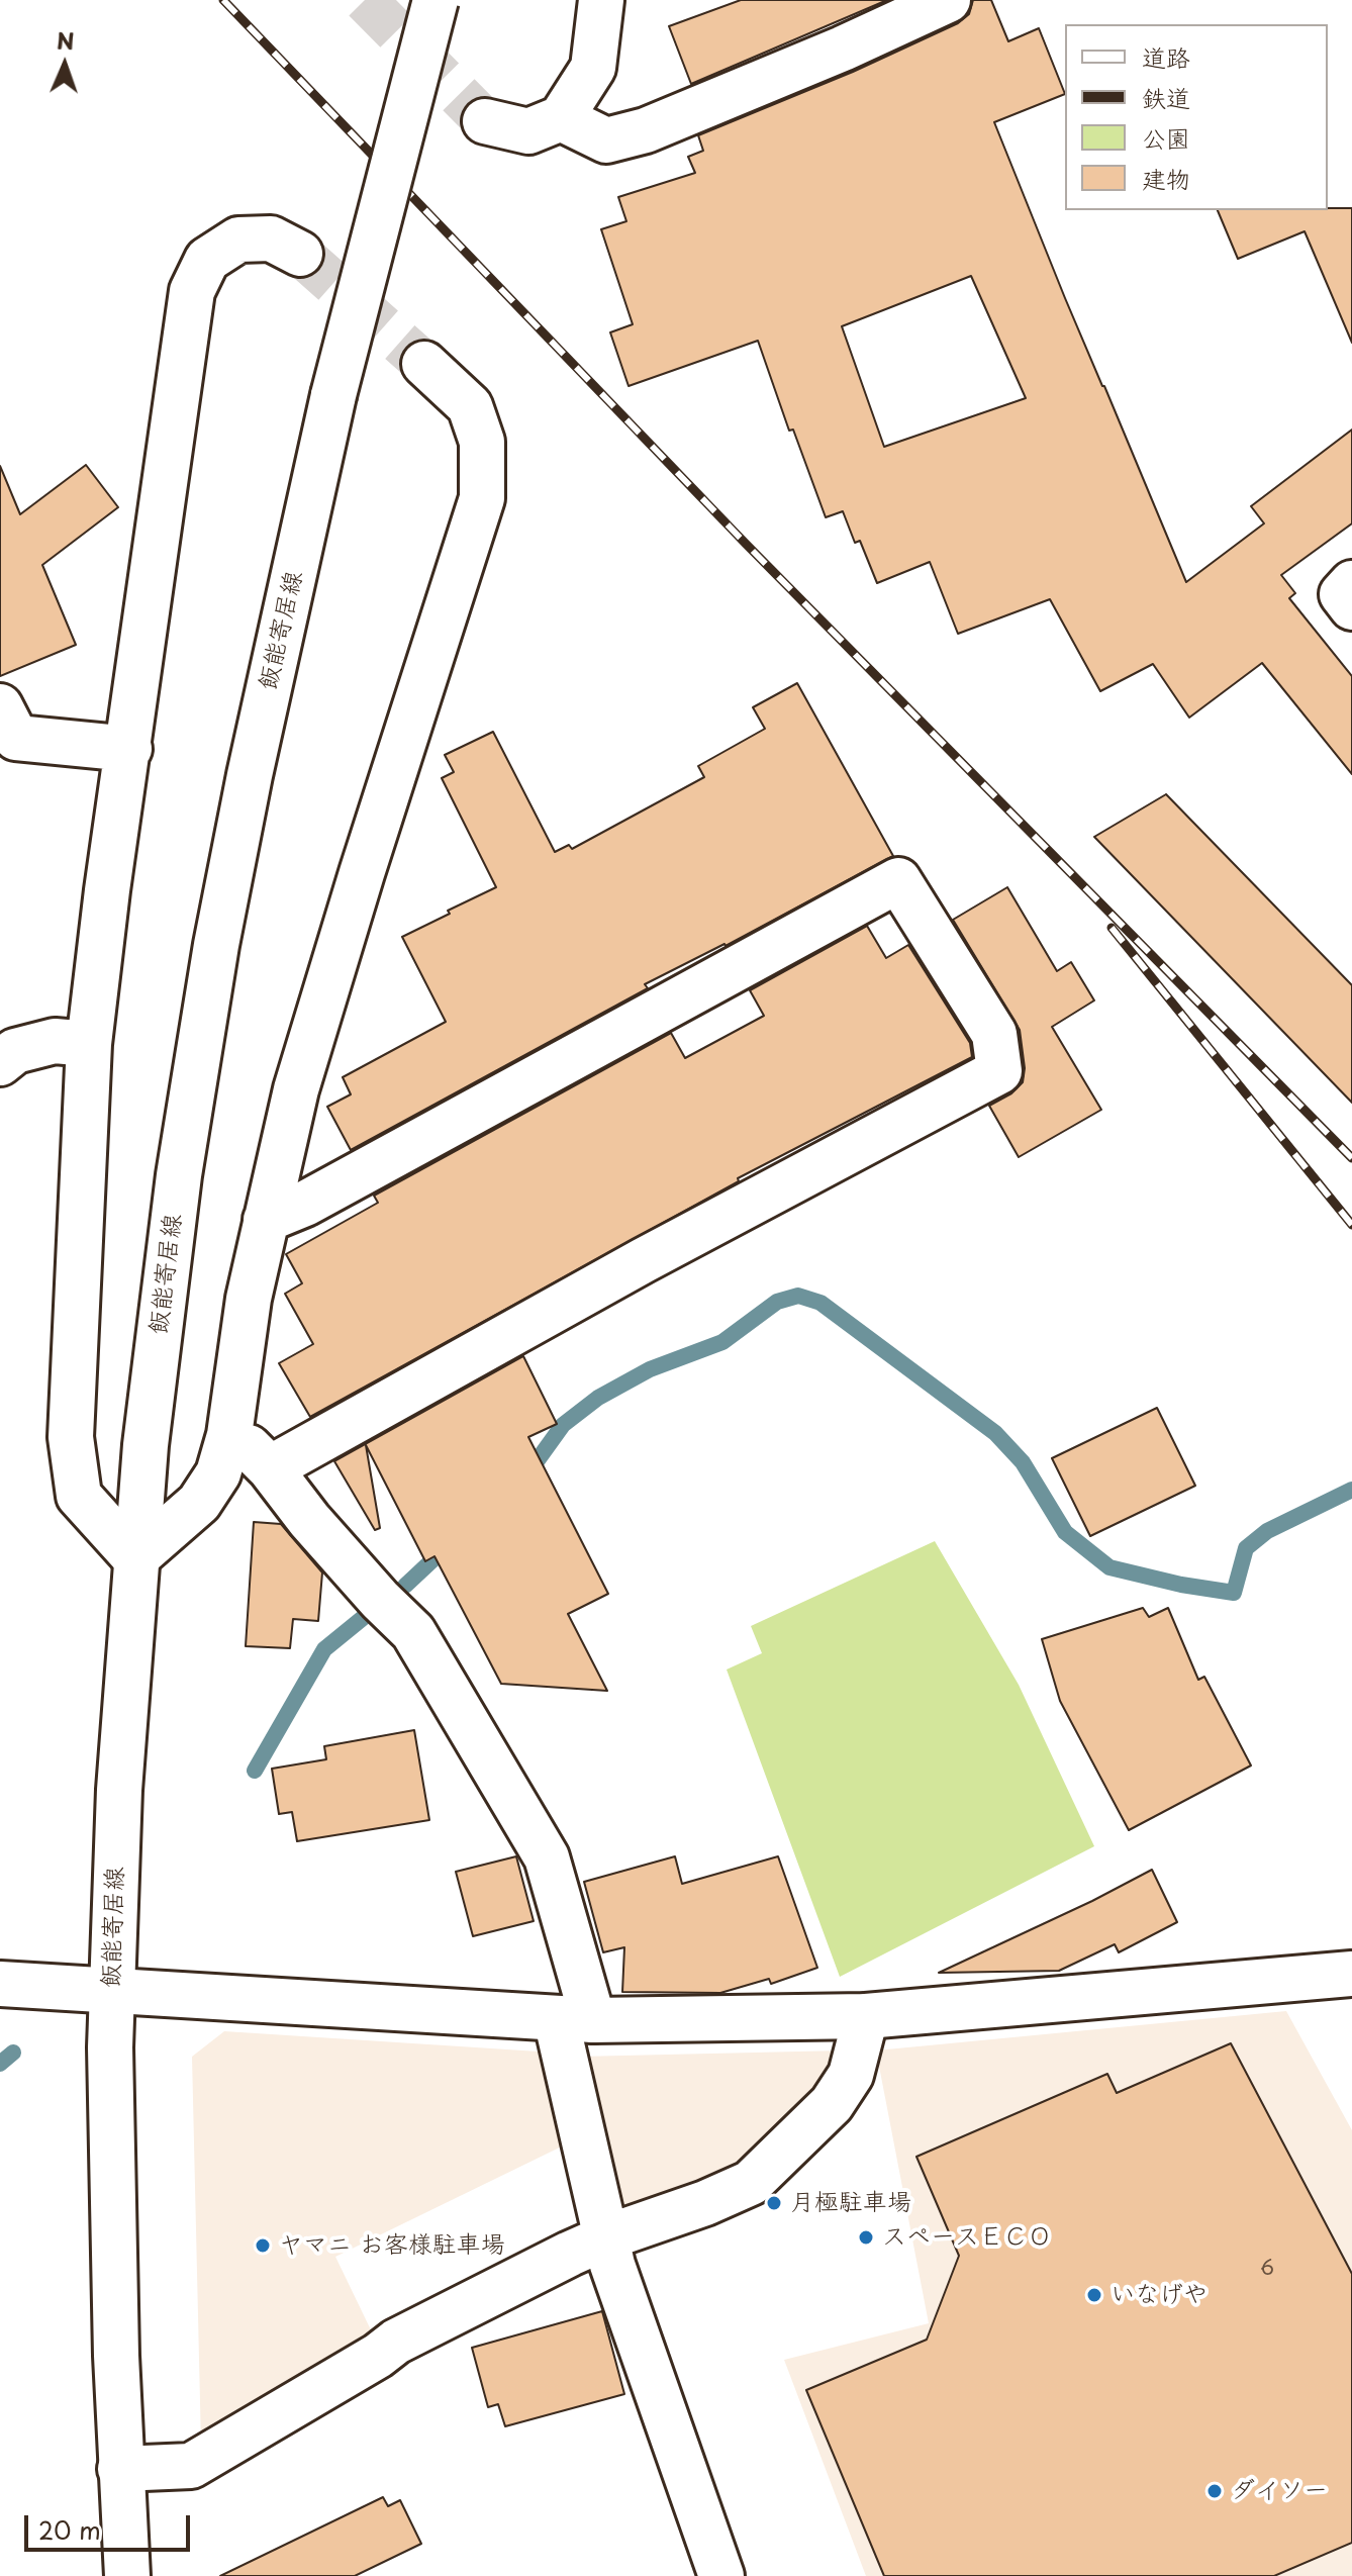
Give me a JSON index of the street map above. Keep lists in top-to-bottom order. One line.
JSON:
{"streets":{"street":["飯能寄居線"]},"places":["月極駐車場","スペースＥＣＯ","ヤマニ お客様駐車場","いなげや","ダイソー"],"house_numbers":["6"],"legend":["道路","鉄道","公園","建物"],"scale_bar":"20 m","north":"top"}
